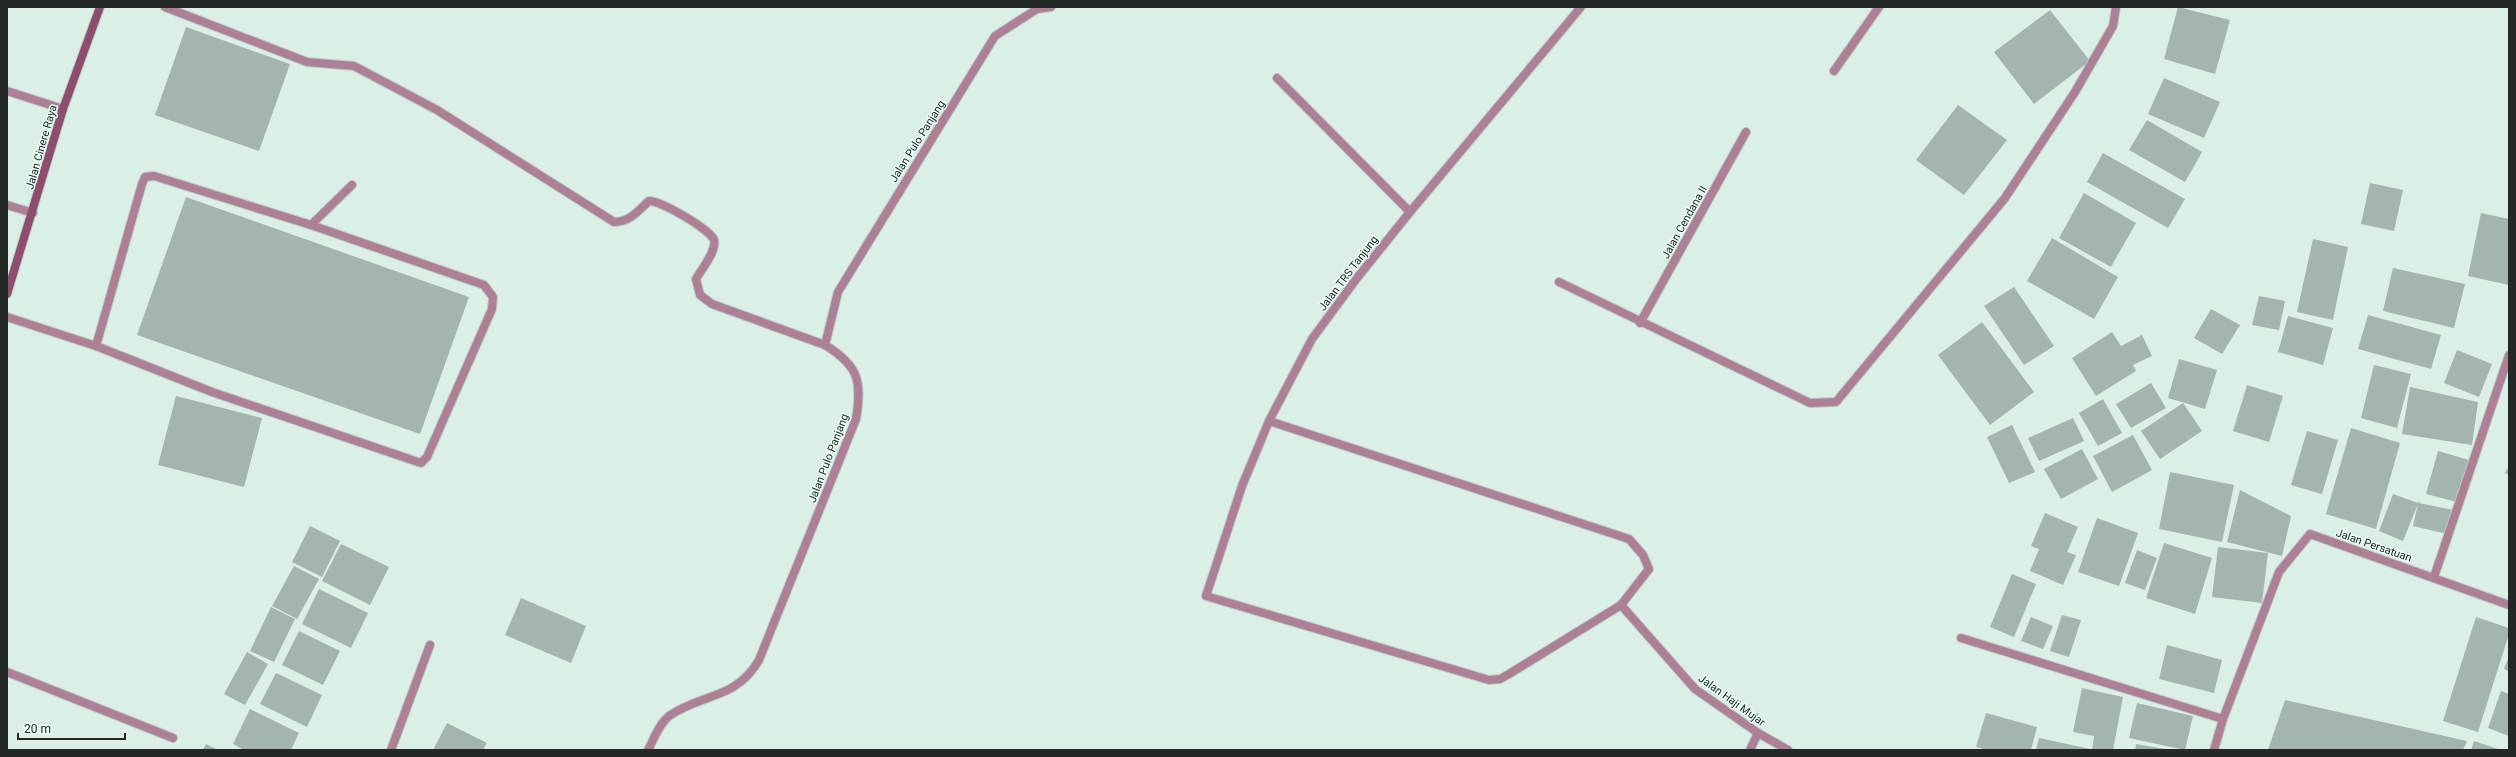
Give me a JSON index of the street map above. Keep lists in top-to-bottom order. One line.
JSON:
{"streets":{"main road":["Jalan Cinere Raya"],"street":["Jalan Pulo Panjang","Jalan Cendana II","Jalan TRS Tanjung","Jalan Persatuan","Jalan Haji Mujar"]},"crossings":[["Jalan TRS Tanjung","Jalan Haji Mujar"]],"scale_bar":"20 m"}
